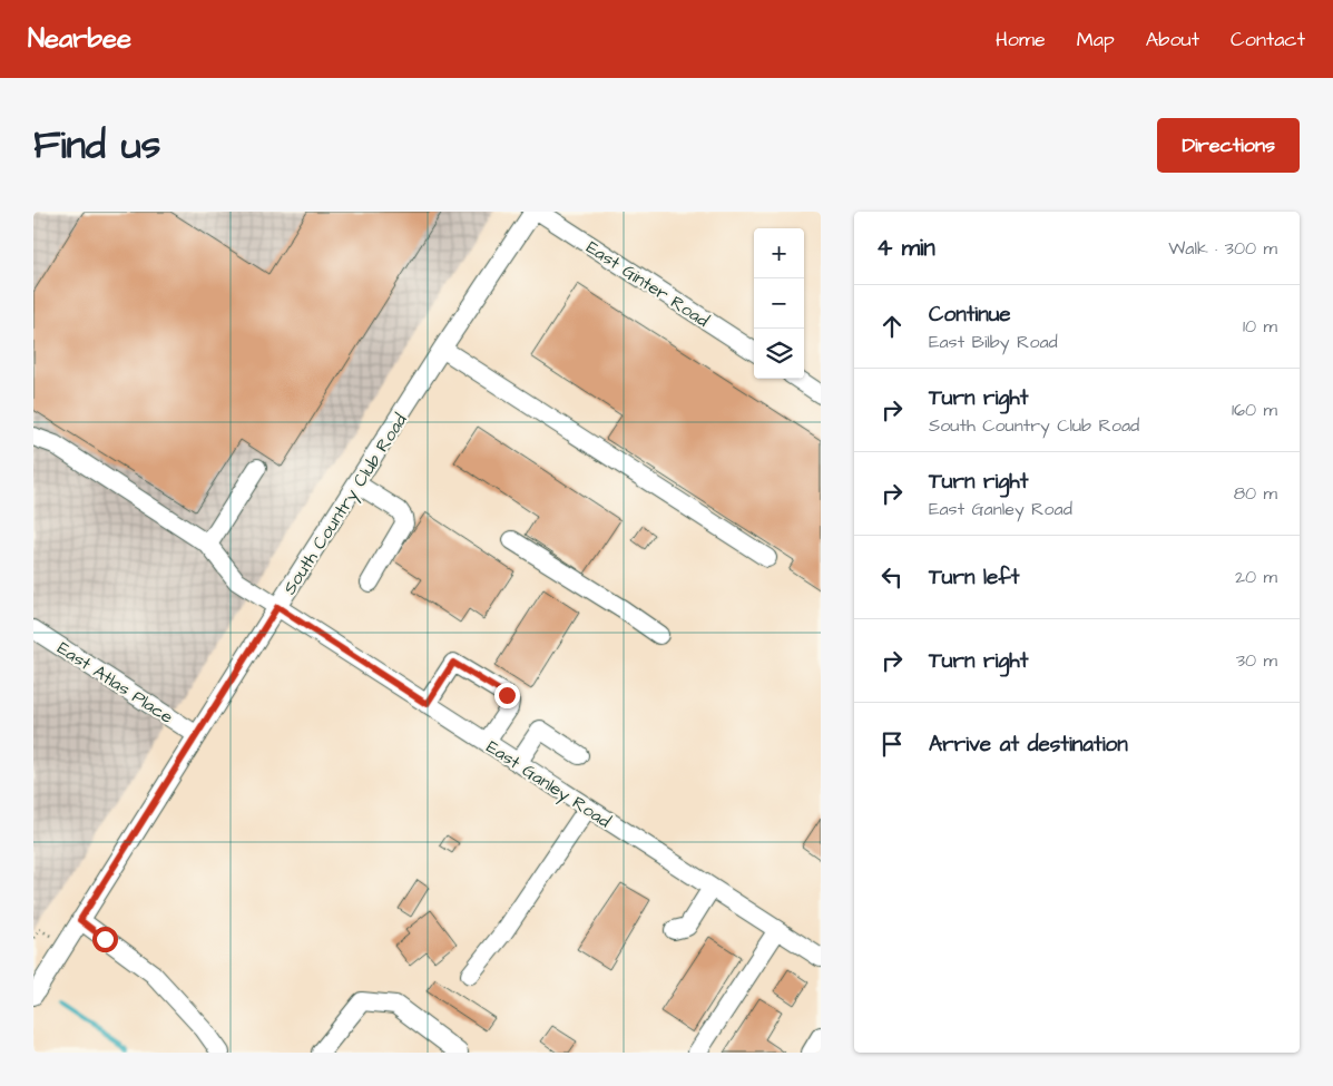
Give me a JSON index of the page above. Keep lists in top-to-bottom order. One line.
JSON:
{"streets":{"street":["East Ginter Road","South Country Club Road","East Atlas Place","East Ganley Road"]},"crossings":[["South Country Club Road","East Atlas Place"],["South Country Club Road","East Ganley Road"]],"page":{"header":"Nearbee","nav":["Home","Map","About","Contact"],"title":"Find us","buttons":"Directions","heading":["4 min","Walk · 300 m"],"map_buttons":["+","−"],"list":[["Continue","East Bilby Road","10 m"],["Turn right","South Country Club Road","160 m"],["Turn right","East Ganley Road","80 m"],["Turn left","20 m"],["Turn right","30 m"],"Arrive at destination"]}}
